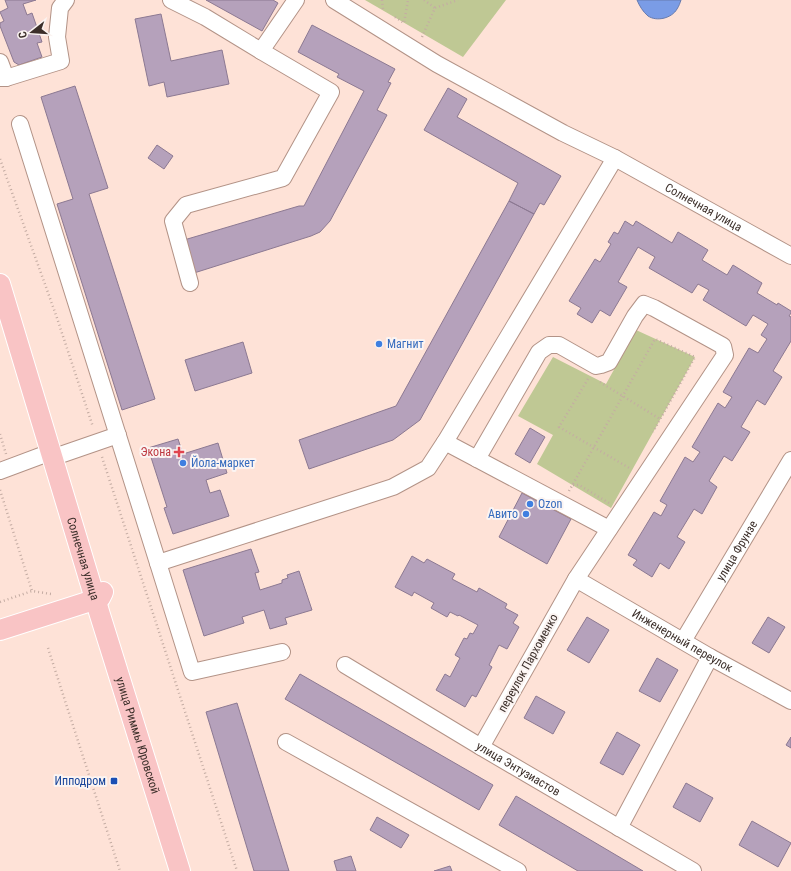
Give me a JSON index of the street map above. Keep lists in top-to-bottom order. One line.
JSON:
{"streets":{"main road":["Солнечная улица","улица Риммы Юровской"],"street":["улица Фрунзе","Инженерный переулок","переулок Пархоменко","улица Энтузиастов"]},"crossings":[["Солнечная улица","улица Риммы Юровской"],["улица Фрунзе","Инженерный переулок"],["Инженерный переулок","переулок Пархоменко"],["переулок Пархоменко","улица Энтузиастов"]],"places":{"other":["Магнит","Йола-маркет","Ozon","Авито"],"health":["Экона"],"transit":["Ипподром"]},"north":"left"}
